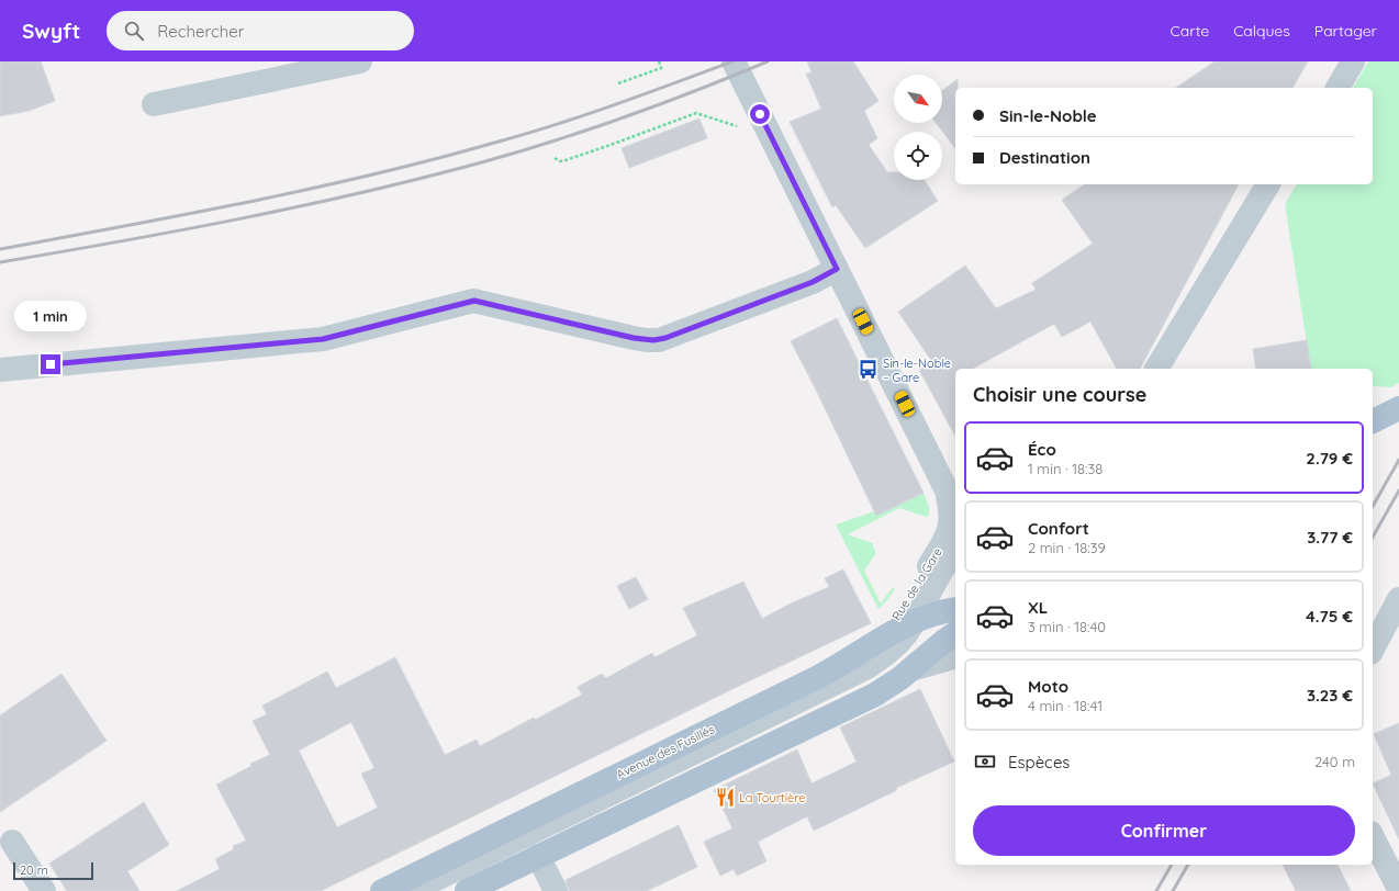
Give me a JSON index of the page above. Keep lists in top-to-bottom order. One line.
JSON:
{"streets":{"main road":["Avenue des Fusillés"],"street":["Rue de la Gare"]},"crossings":[["Rue de la Gare","Avenue des Fusillés"]],"places":{"bus stop":["Sin-le-Noble – Gare"],"restaurant":["La Tourtière"]},"scale_bar":"20 m","north":"bottom right","page":{"header":"Swyft","search":"Rechercher","nav":["Carte","Calques","Partager"],"banner":["Sin-le-Noble","Destination"],"bubble":"1 min","heading":"Choisir une course","list":[{"name":"Éco","note":"1 min · 18:38","value":"2.79 €"},{"name":"Confort","note":"2 min · 18:39","value":"3.77 €"},{"name":"XL","note":"3 min · 18:40","value":"4.75 €"},{"name":"Moto","note":"4 min · 18:41","value":"3.23 €"}],"pay":["Espèces","240 m"],"buttons":"Confirmer","scale":"20 m"}}
